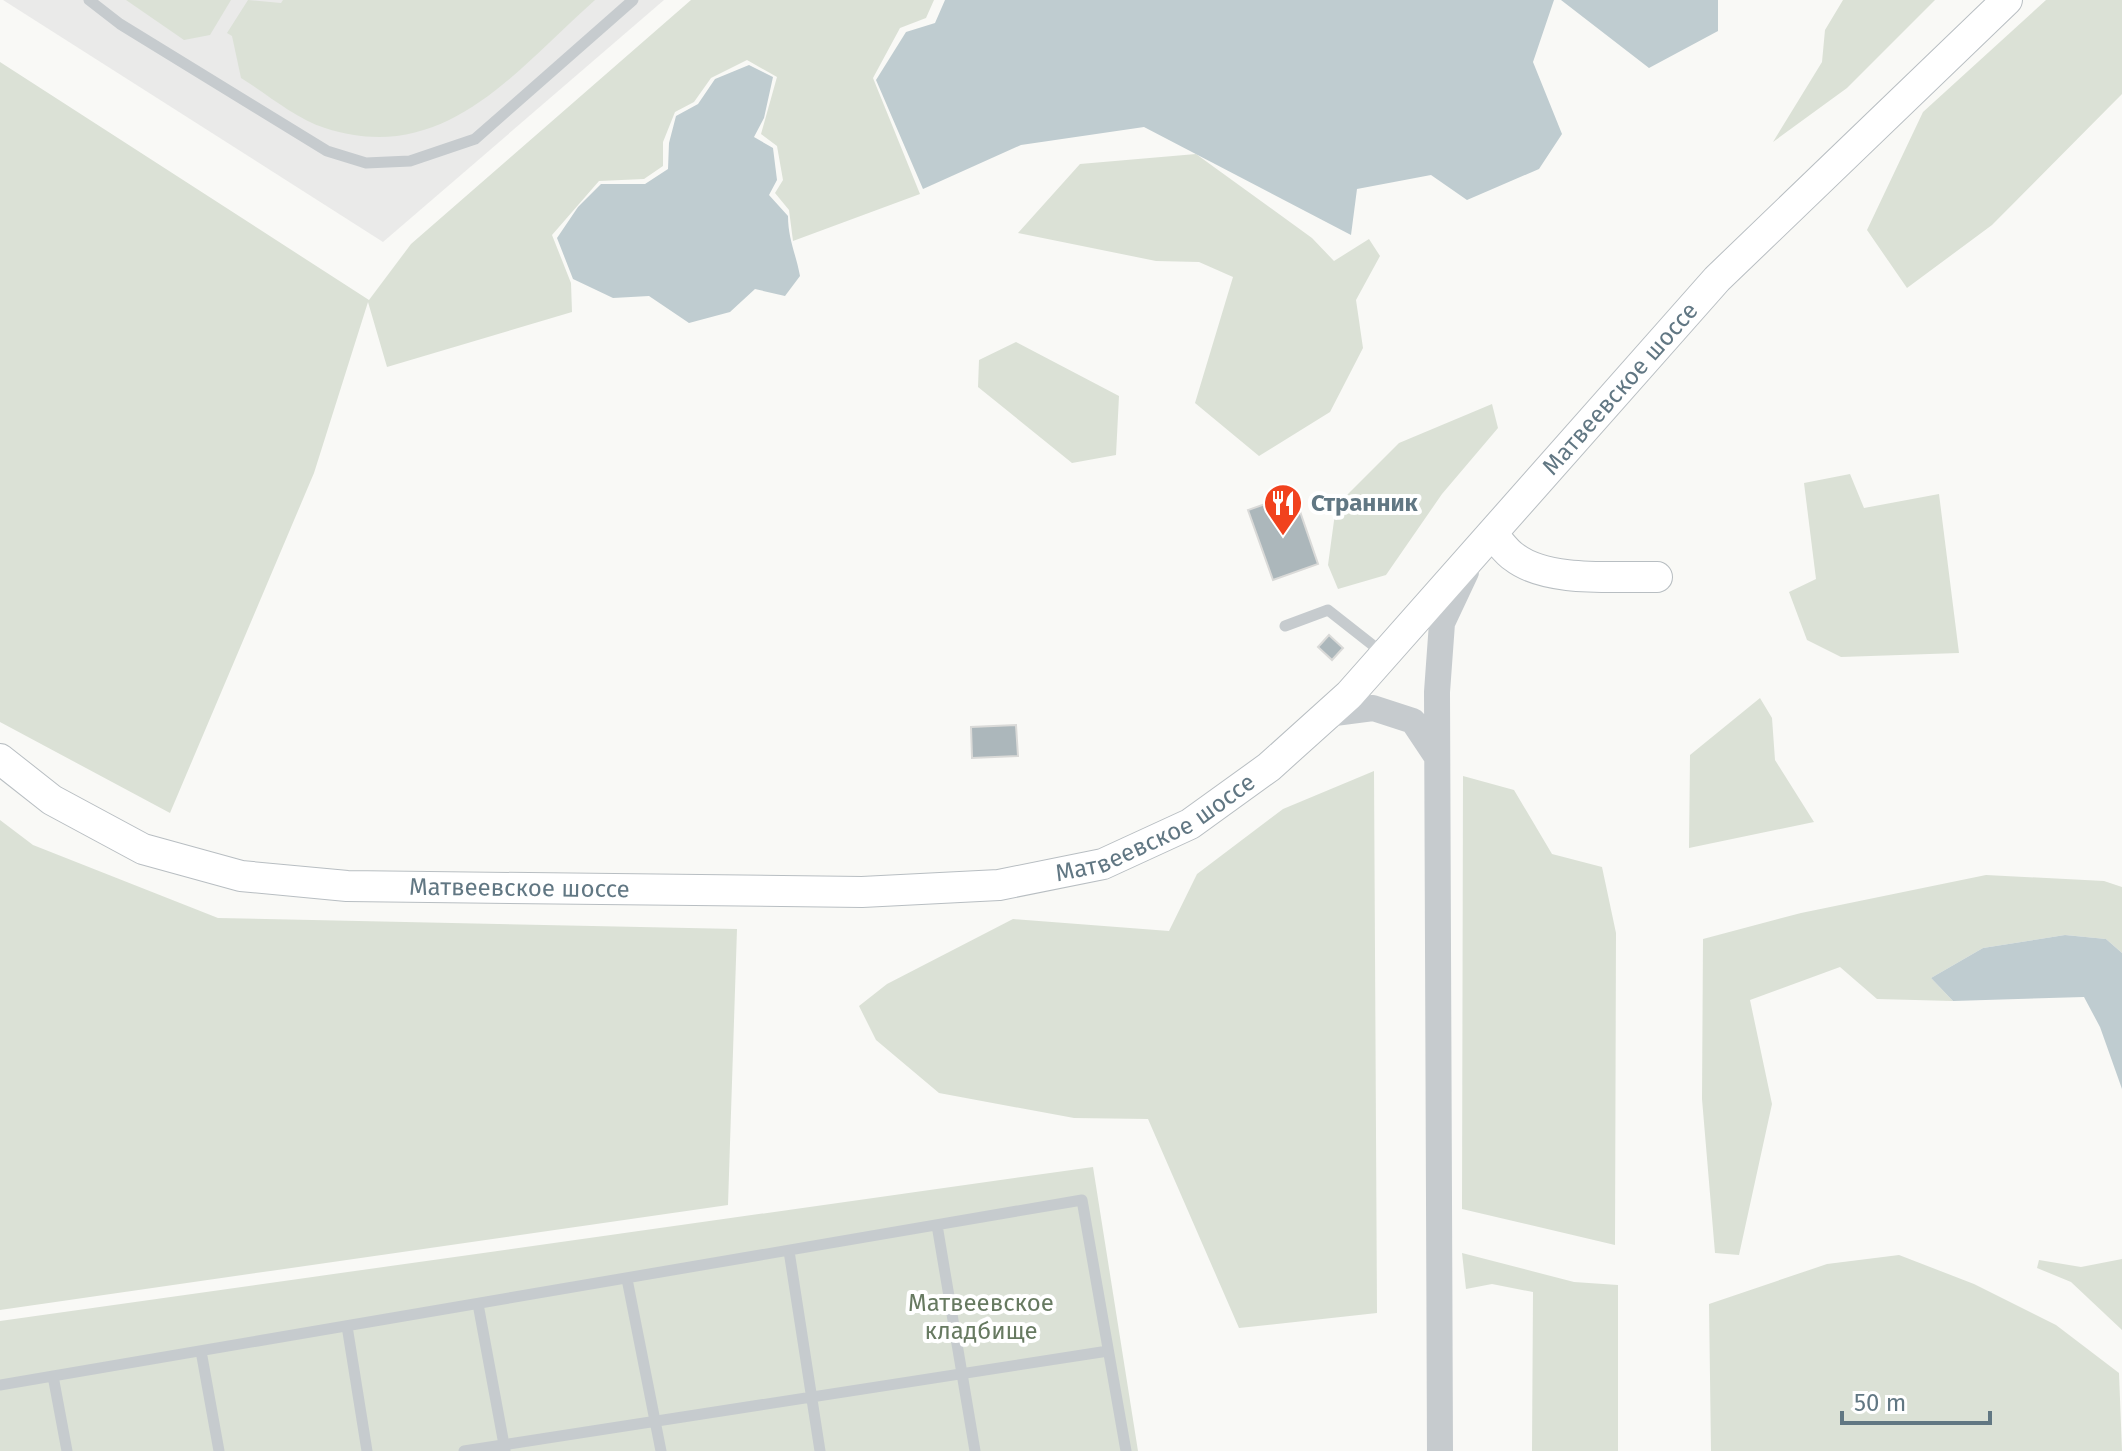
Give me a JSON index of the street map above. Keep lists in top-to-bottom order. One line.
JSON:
{"streets":{"main road":["Матвеевское шоссе"]},"parks":["Матвеевское кладбище"],"places":{"restaurant":["Странник"]},"scale_bar":"50 m"}
